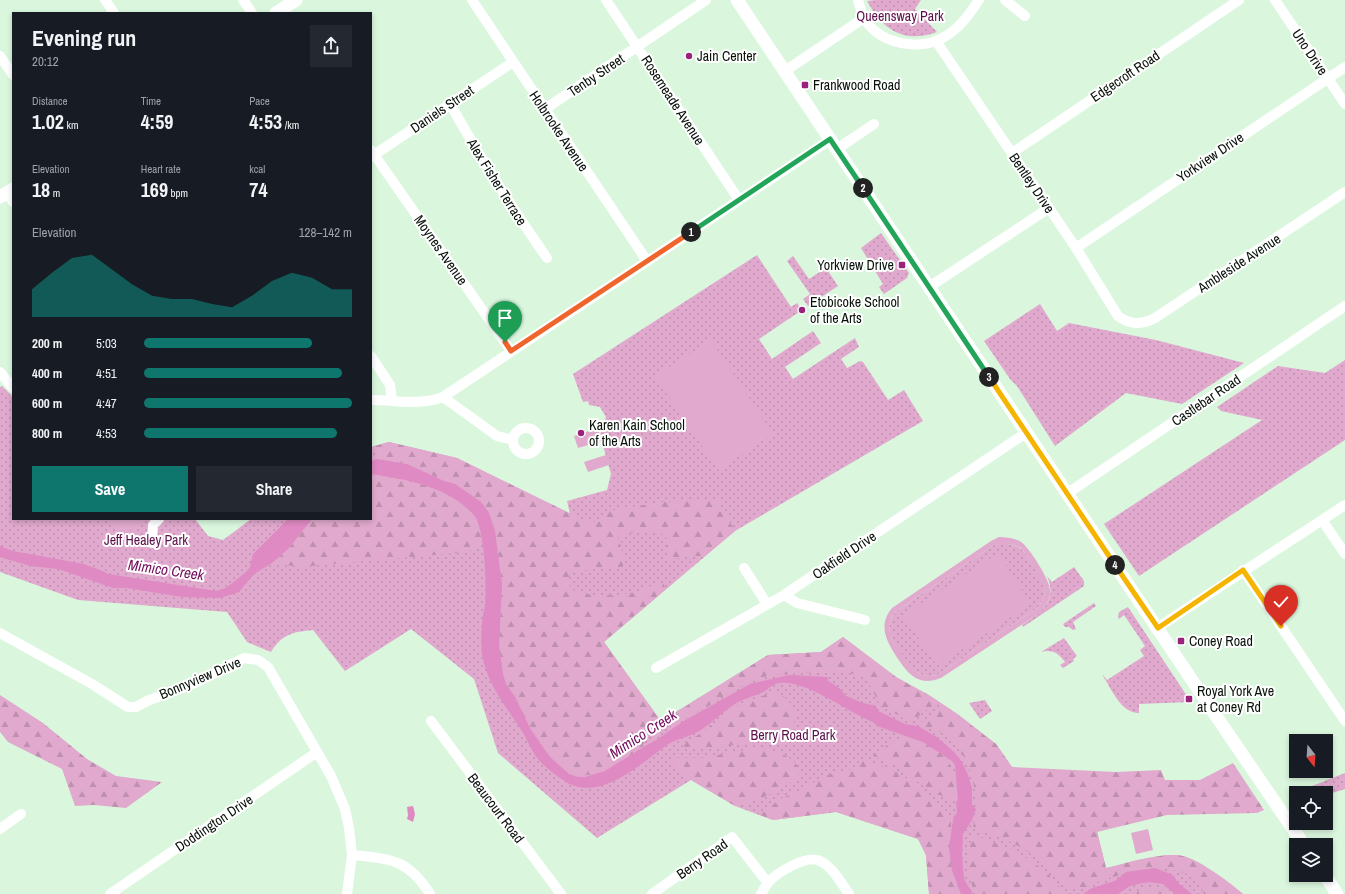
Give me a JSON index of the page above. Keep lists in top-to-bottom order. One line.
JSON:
{"streets":{"street":["Uno Drive","Tenby Street","Edgecroft Road","Rosemeade Avenue","Daniels Street","Holbrooke Avenue","Yorkview Drive","Alex Fisher Terrace","Bentley Drive","Moynes Avenue","Ambleside Avenue","Castlebar Road","Oakfield Drive","Bonnyview Drive","Beaucourt Road","Doddington Drive","Berry Road"]},"crossings":[["Uno Drive","Yorkview Drive"],["Tenby Street","Rosemeade Avenue"],["Tenby Street","Holbrooke Avenue"],["Edgecroft Road","Bentley Drive"],["Daniels Street","Holbrooke Avenue"],["Daniels Street","Alex Fisher Terrace"],["Daniels Street","Moynes Avenue"],["Yorkview Drive","Bentley Drive"],["Bentley Drive","Ambleside Avenue"],["Bonnyview Drive","Doddington Drive"]],"water":["Mimico Creek"],"parks":["Queensway Park","Jeff Healey Park","Berry Road Park"],"places":{"other":["Jain Center","Etobicoke School of the Arts","Karen Kain School of the Arts"],"transit":["Frankwood Road","Yorkview Drive","Coney Road","Royal York Ave at Coney Rd"]},"north":"bottom","page":{"heading":["Evening run","20:12"],"stats":[["Distance","1.02 km"],["Time","4:59"],["Pace","4:53 /km"],["Elevation","18 m"],["Heart rate","169 bpm"],["kcal","74"]],"pins":["2","1","3","4"],"chart":["Elevation","128–142 m"],"list":[{"name":"200 m","note":"5:03"},{"name":"400 m","note":"4:51"},{"name":"600 m","note":"4:47"},{"name":"800 m","note":"4:53"}],"buttons":["Save","Share"]}}
